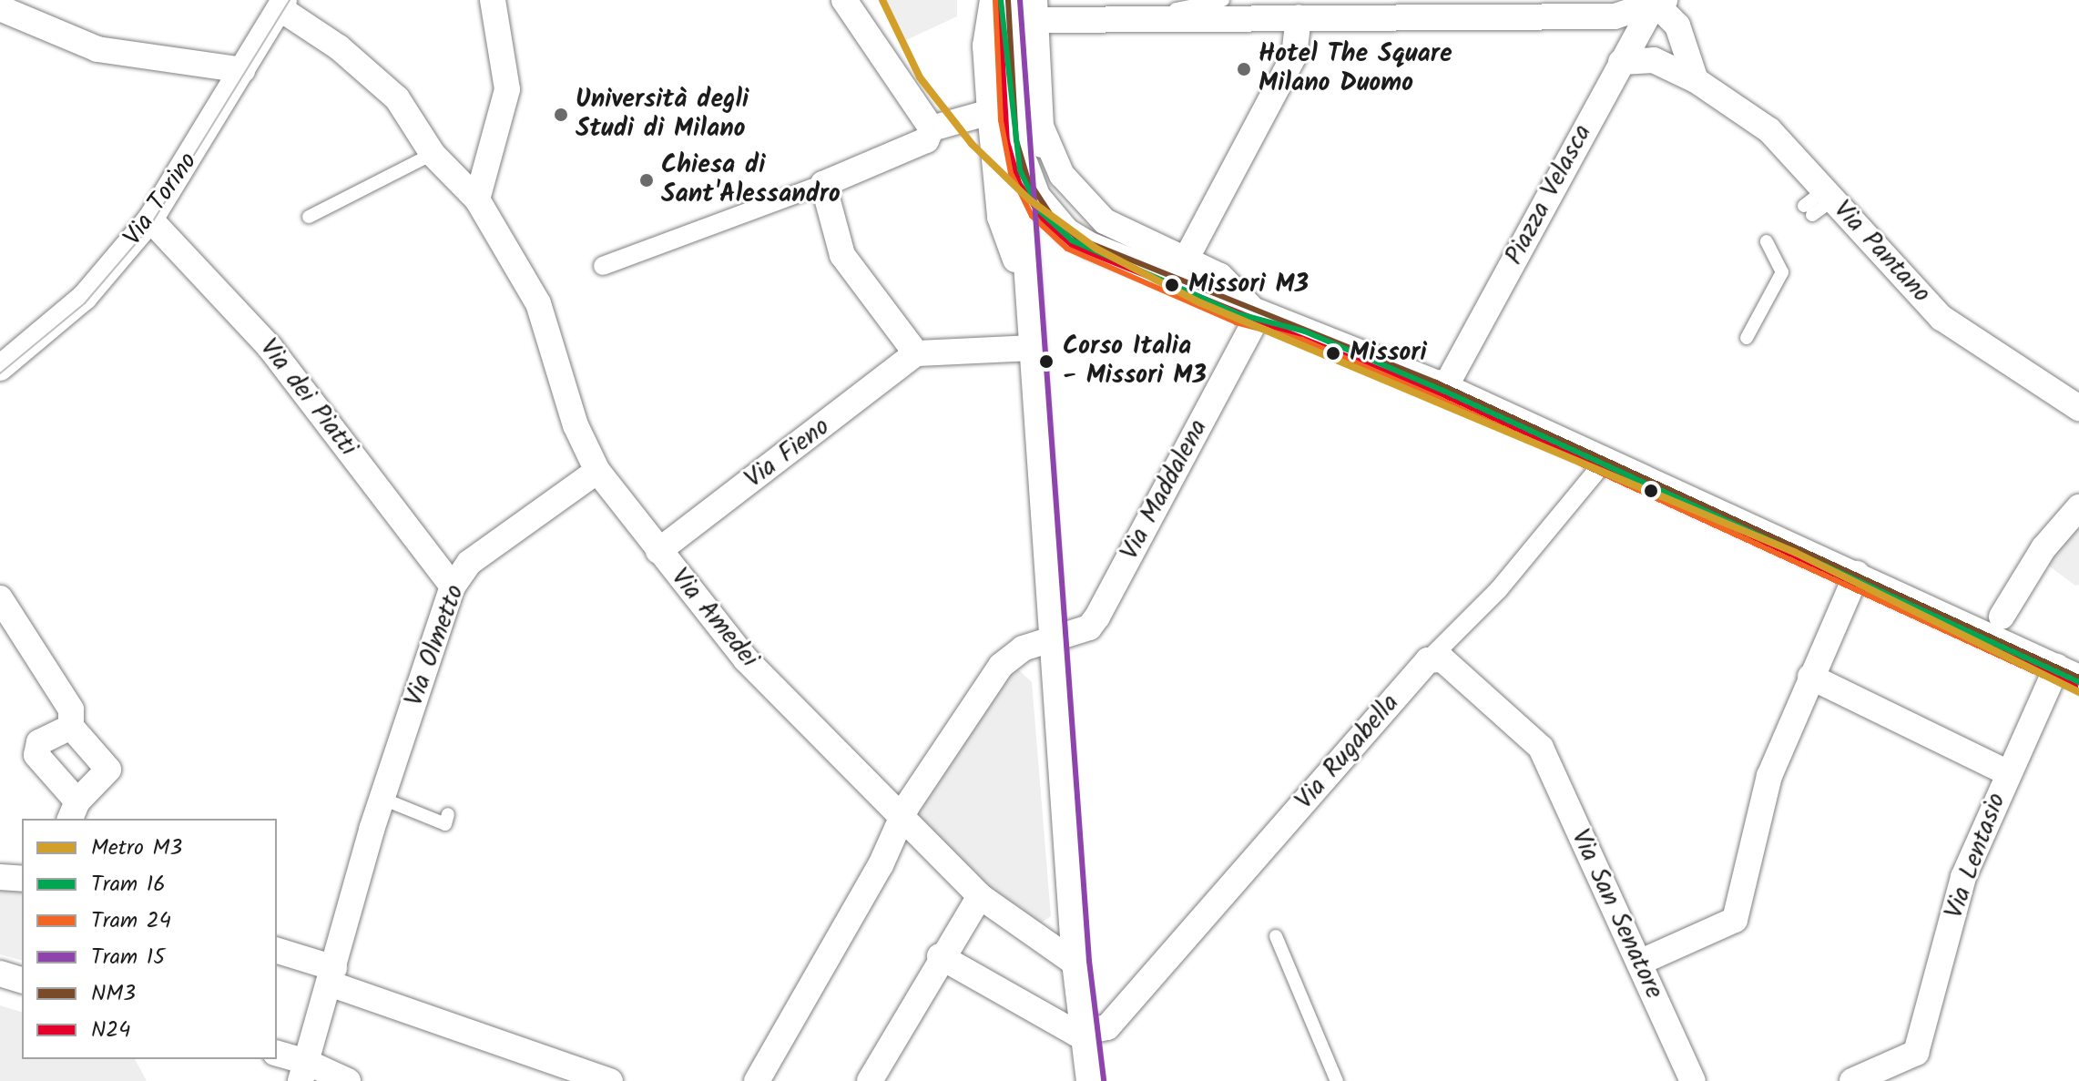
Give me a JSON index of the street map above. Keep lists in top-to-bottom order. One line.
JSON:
{"streets":{"street":["Piazza Velasca","Via Torino","Via Pantano","Via dei Piatti","Via Fieno","Via Maddalena","Via Amedei","Via Olmetto","Via Rugabella","Via Lentasio","Via San Senatore"]},"crossings":[["Piazza Velasca","Via Pantano"],["Via Torino","Via dei Piatti"],["Via Torino","Via Amedei"],["Via dei Piatti","Via Olmetto"],["Via Fieno","Via Amedei"],["Via Maddalena","Via Amedei"],["Via Amedei","Via Olmetto"],["Via Rugabella","Via San Senatore"]],"places":["Hotel The Square Milano Duomo","Università degli Studi di Milano","Chiesa di Sant'Alessandro","Missori M3","Missori","Corso Italia - Missori M3"],"lines":["metro line M3","tram line 16","tram line 24","tram line 15","transit line NM3","transit line N24"],"legend":["Metro M3","Tram 16","Tram 24","Tram 15","NM3","N24"]}
